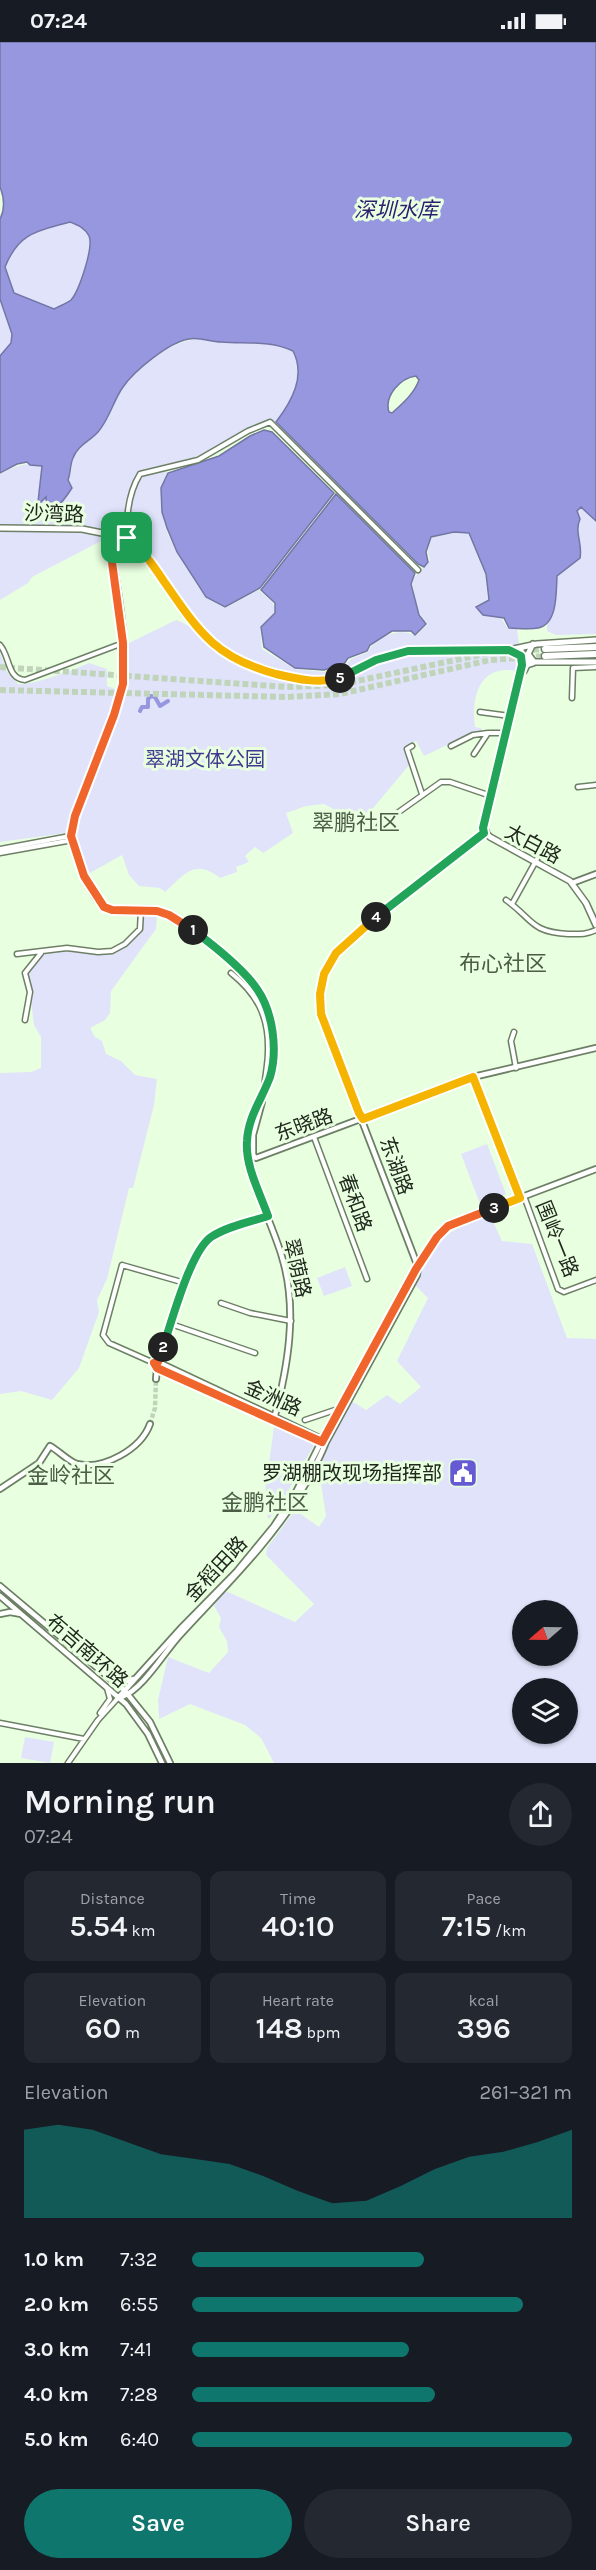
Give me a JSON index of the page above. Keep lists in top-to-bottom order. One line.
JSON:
{"streets":{"main road":["沙湾路","太白路"],"street":["东晓路","东湖路","春和路","围岭一路","翠荫路","金洲路","金稻田路","布吉南环路"]},"crossings":[["太白路","东湖路"],["东晓路","东湖路"],["东晓路","春和路"],["东晓路","围岭一路"],["东晓路","翠荫路"],["东湖路","金稻田路"],["围岭一路","金稻田路"],["翠荫路","金洲路"],["金洲路","金稻田路"],["金稻田路","布吉南环路"]],"districts":["翠鹏社区","布心社区","金岭社区","金鹏社区"],"water":["深圳水库"],"parks":["翠湖文体公园"],"places":{"public building":["罗湖棚改现场指挥部"]},"north":"left","page":{"status":"07:24","pins":["5","4","1","3","2"],"heading":["Morning run","07:24"],"stats":[["Distance","5.54 km"],["Time","40:10"],["Pace","7:15 /km"],["Elevation","60 m"],["Heart rate","148 bpm"],["kcal","396"]],"chart":["Elevation","261–321 m"],"list":[{"name":"1.0 km","note":"7:32"},{"name":"2.0 km","note":"6:55"},{"name":"3.0 km","note":"7:41"},{"name":"4.0 km","note":"7:28"},{"name":"5.0 km","note":"6:40"}],"buttons":["Save","Share"]}}
